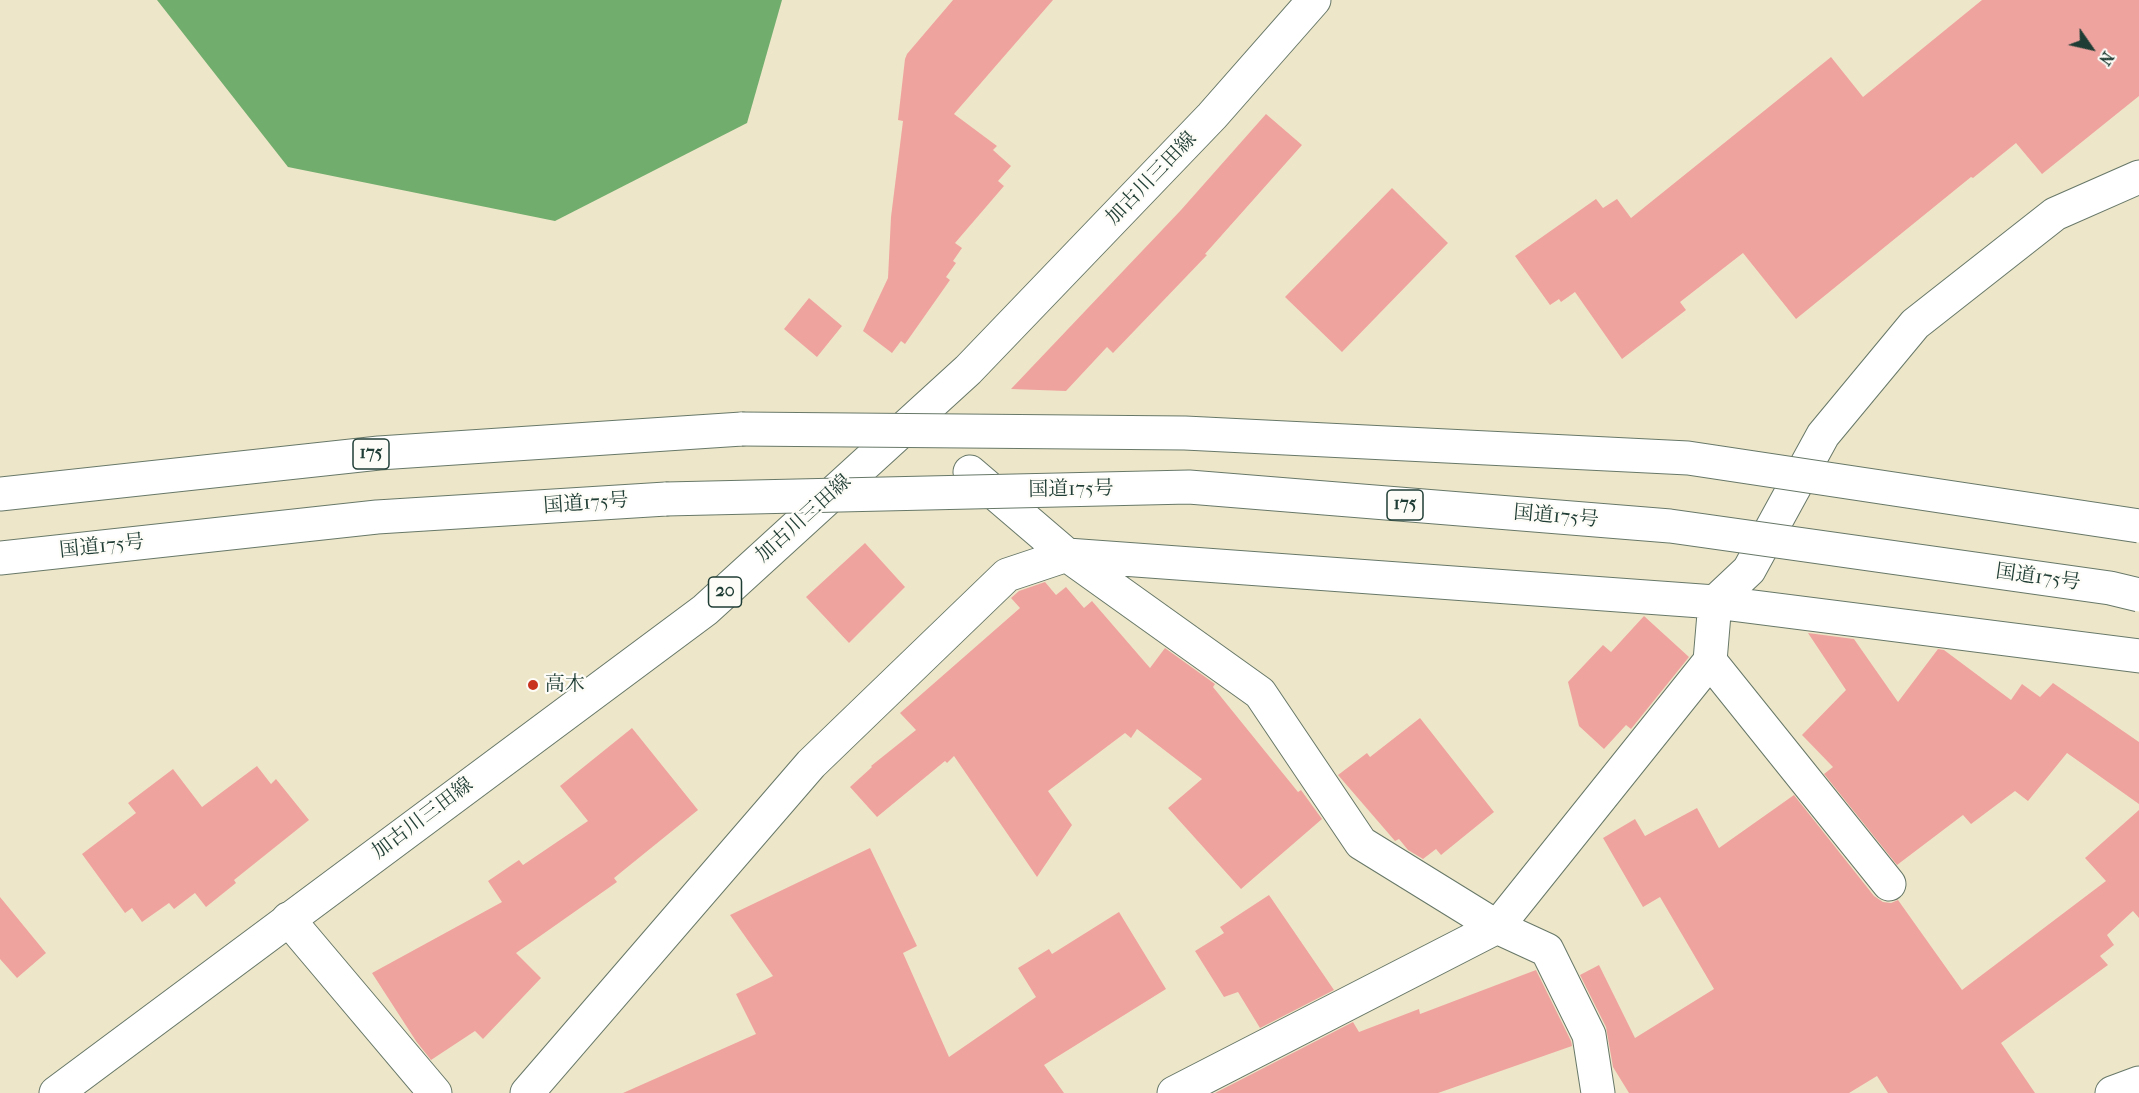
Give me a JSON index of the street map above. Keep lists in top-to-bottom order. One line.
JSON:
{"streets":{"main road":["加古川三田線","175","国道175号","20"]},"places":["高木"],"north":"bottom right"}
